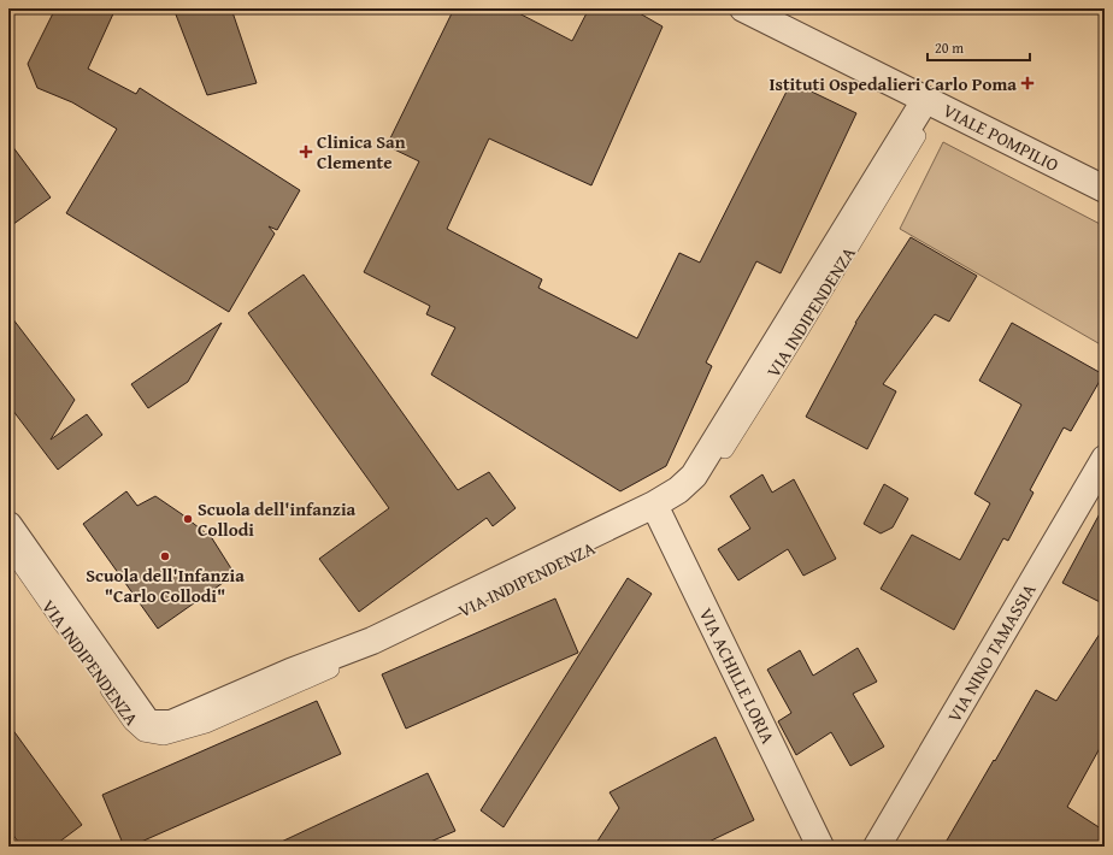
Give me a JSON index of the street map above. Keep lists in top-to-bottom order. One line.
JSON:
{"streets":{"street":["VIALE POMPILIO","VIA INDIPENDENZA","VIA NINO TAMASSIA","VIA ACHILLE LORIA"]},"crossings":[["VIALE POMPILIO","VIA INDIPENDENZA"],["VIA INDIPENDENZA","VIA ACHILLE LORIA"]],"places":{"health":["Istituti Ospedalieri Carlo Poma","Clinica San Clemente"],"other":["Scuola dell'infanzia Collodi","Scuola dell'Infanzia \"Carlo Collodi\""]},"scale_bar":"20 m"}
